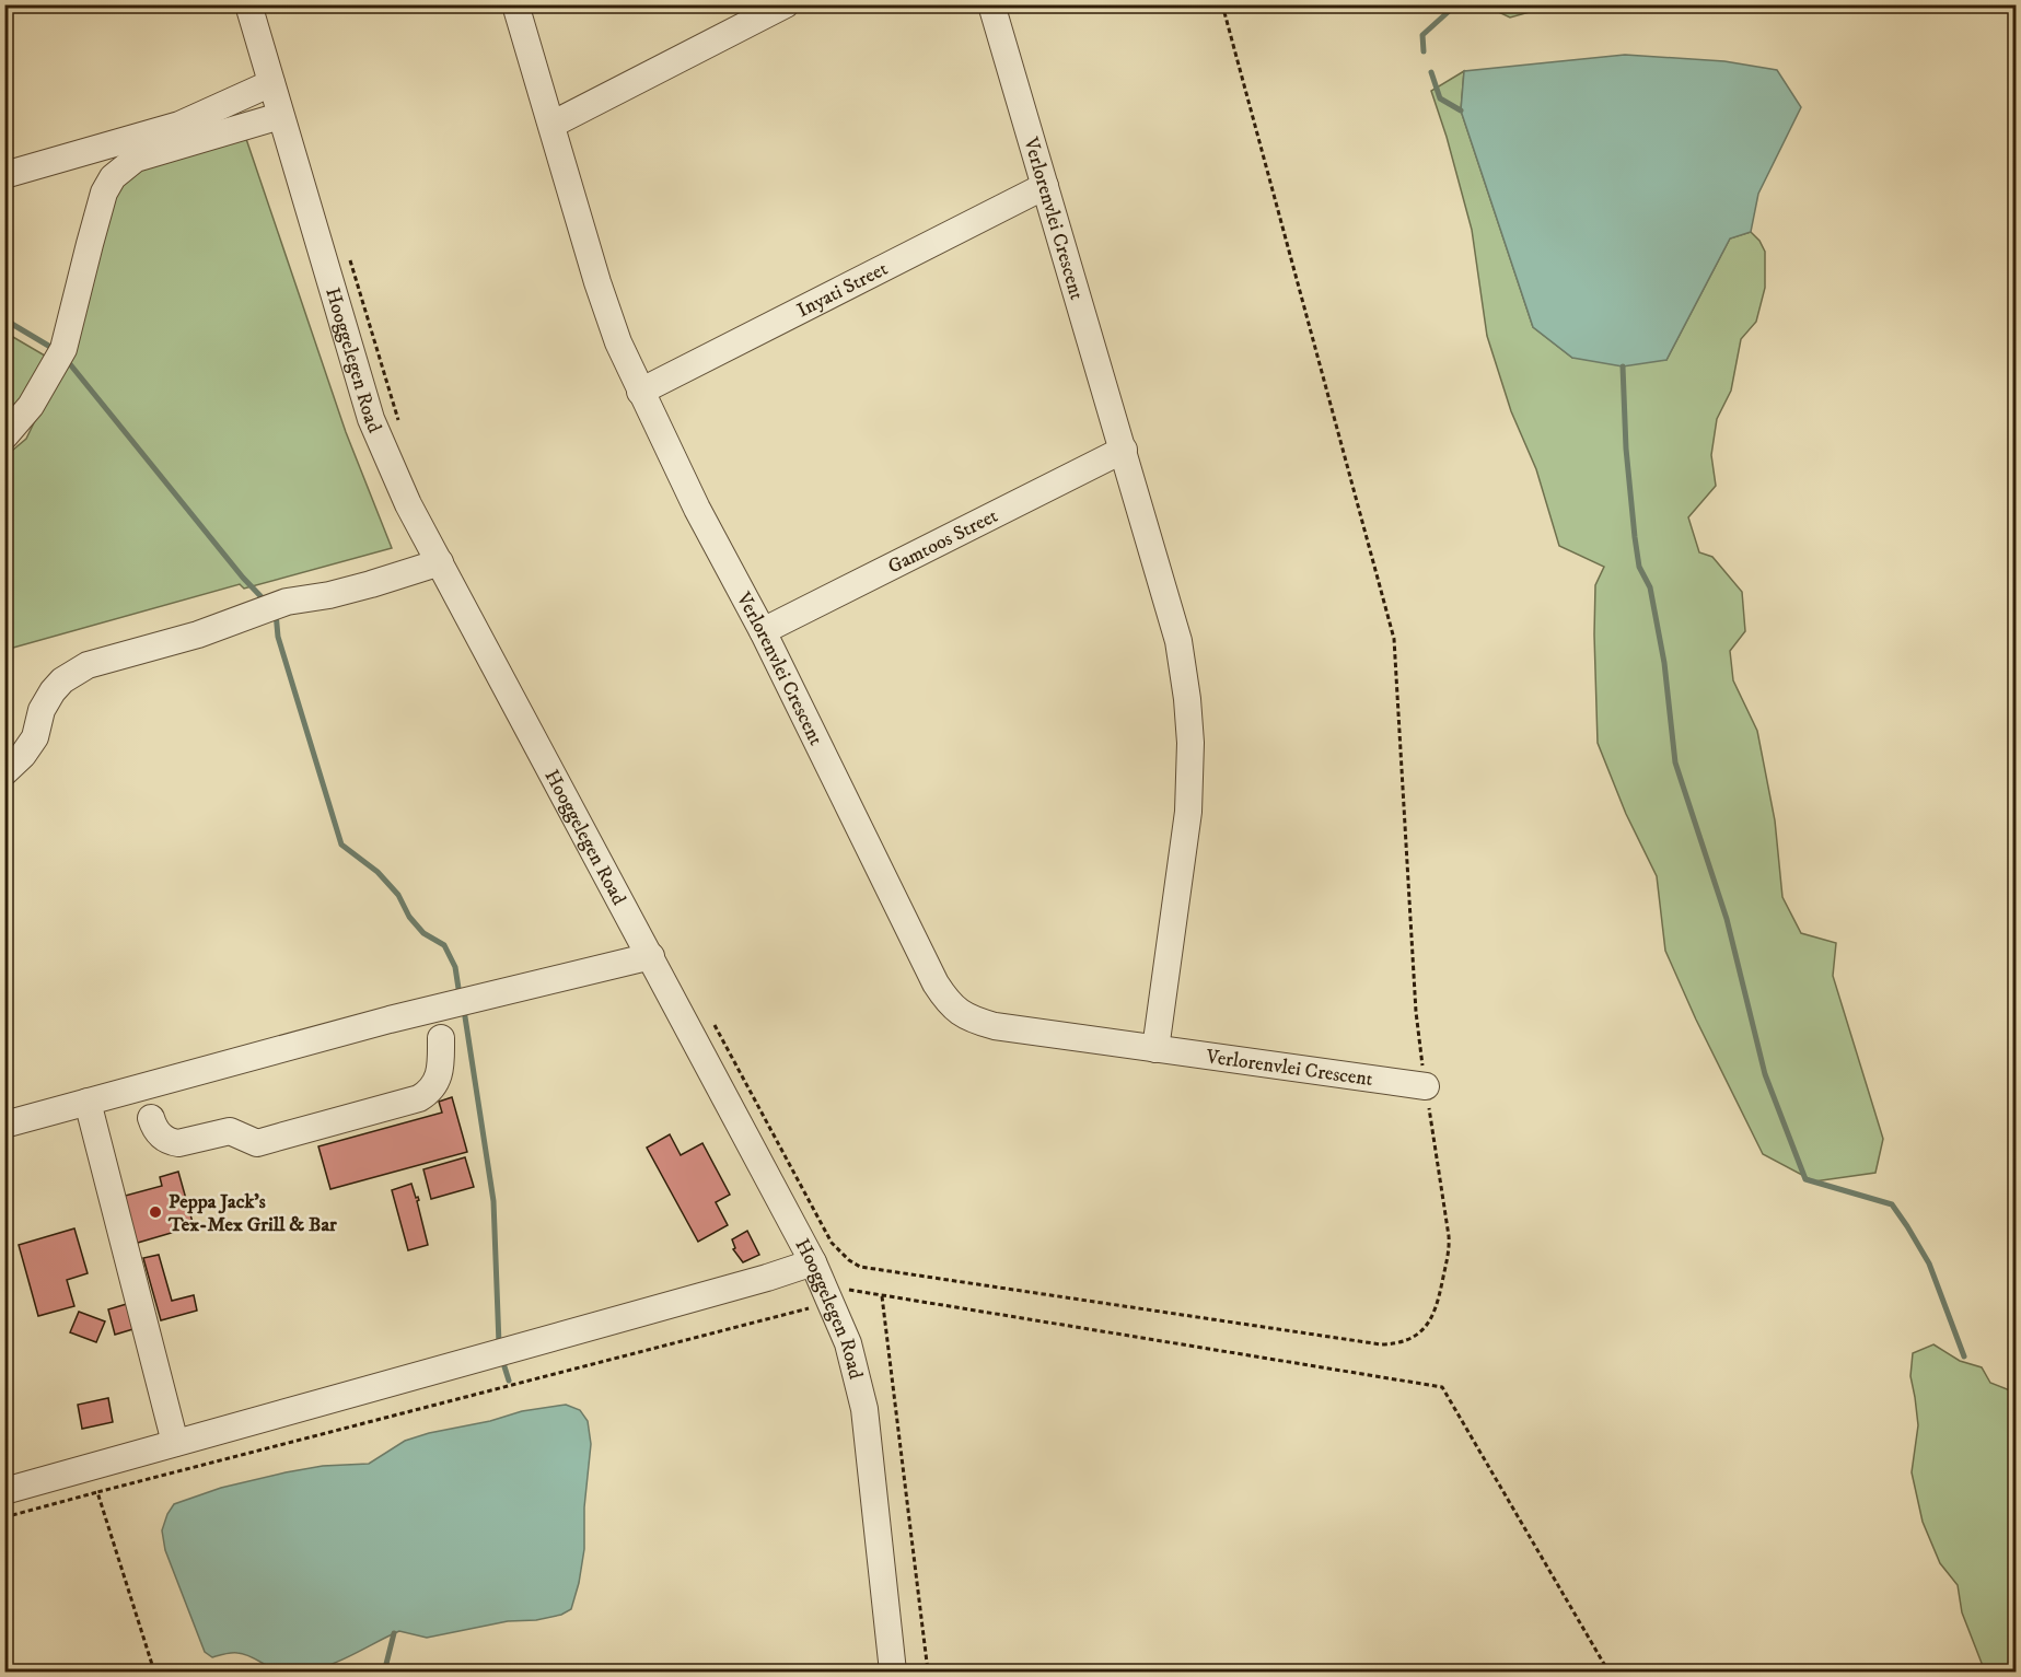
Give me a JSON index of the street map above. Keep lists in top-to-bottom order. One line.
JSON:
{"streets":{"street":["Verlorenvlei Crescent","Inyati Street","Hooggelegen Road","Gamtoos Street"]},"crossings":[["Verlorenvlei Crescent","Inyati Street"],["Verlorenvlei Crescent","Gamtoos Street"]],"places":["Peppa Jack's Tex-Mex Grill & Bar"]}
